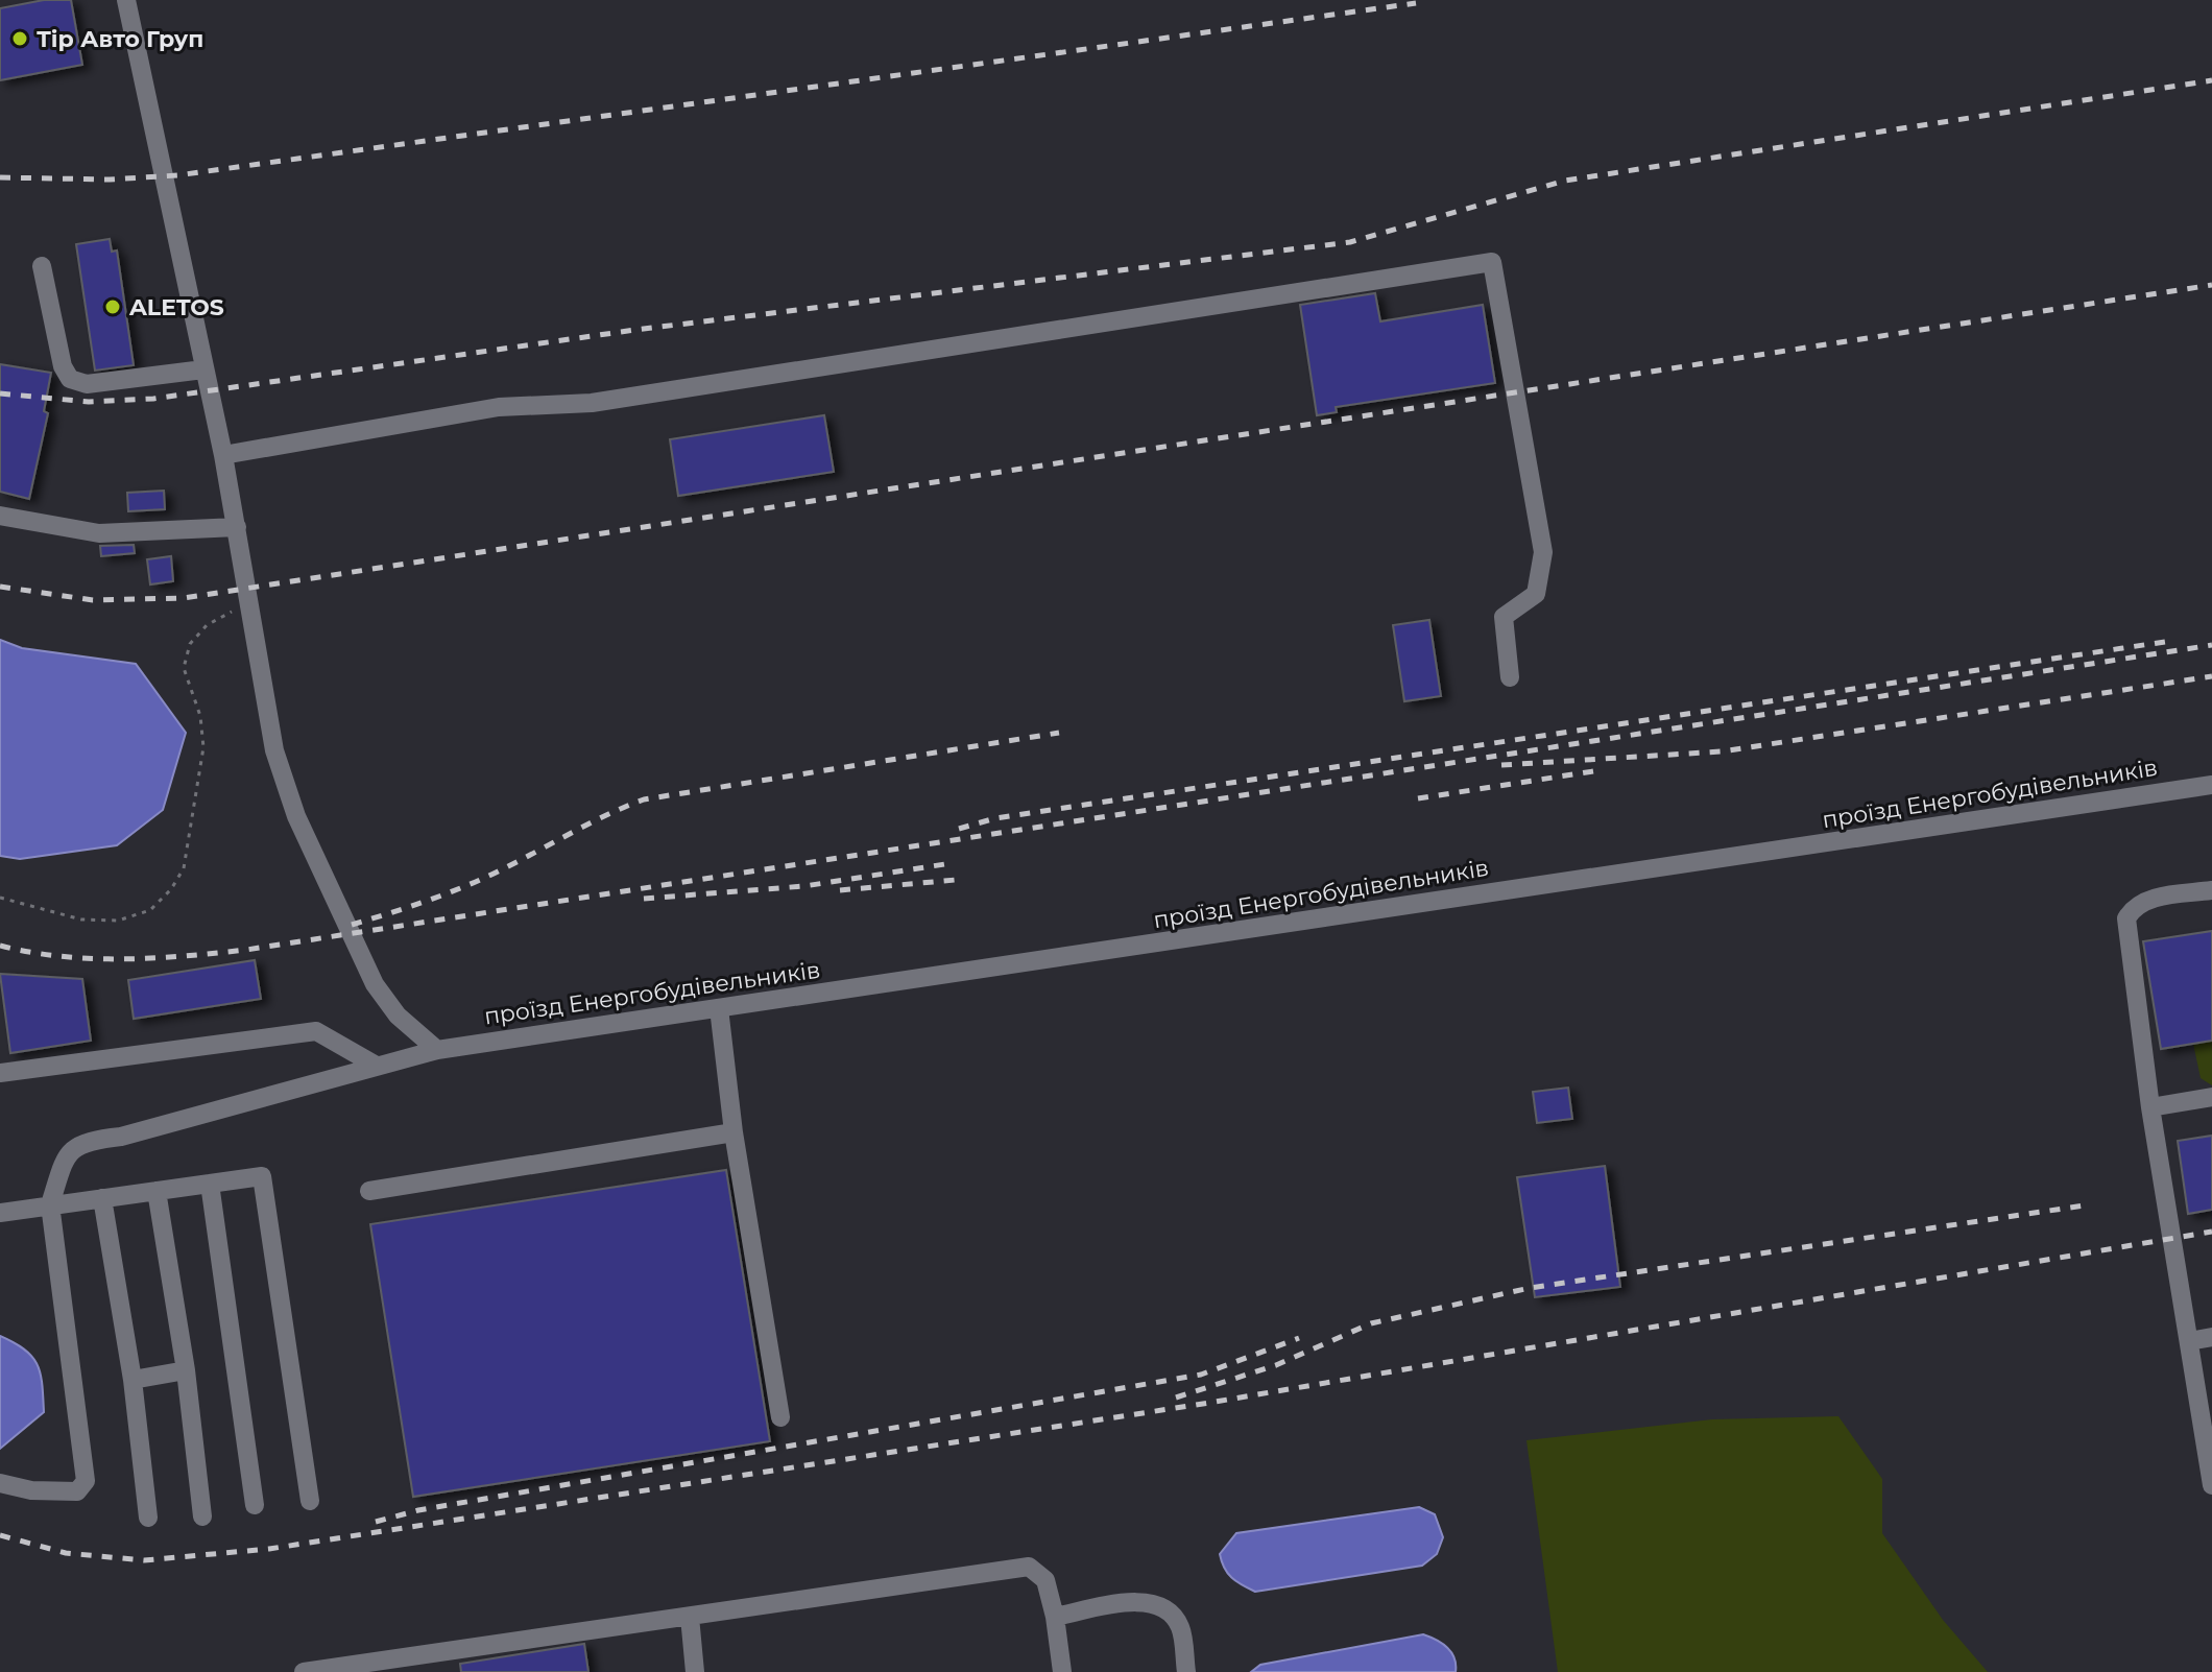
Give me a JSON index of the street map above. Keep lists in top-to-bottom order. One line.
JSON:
{"streets":{"street":["проїзд Енергобудівельників"]},"places":["Тір Авто Груп","ALETOS"]}
